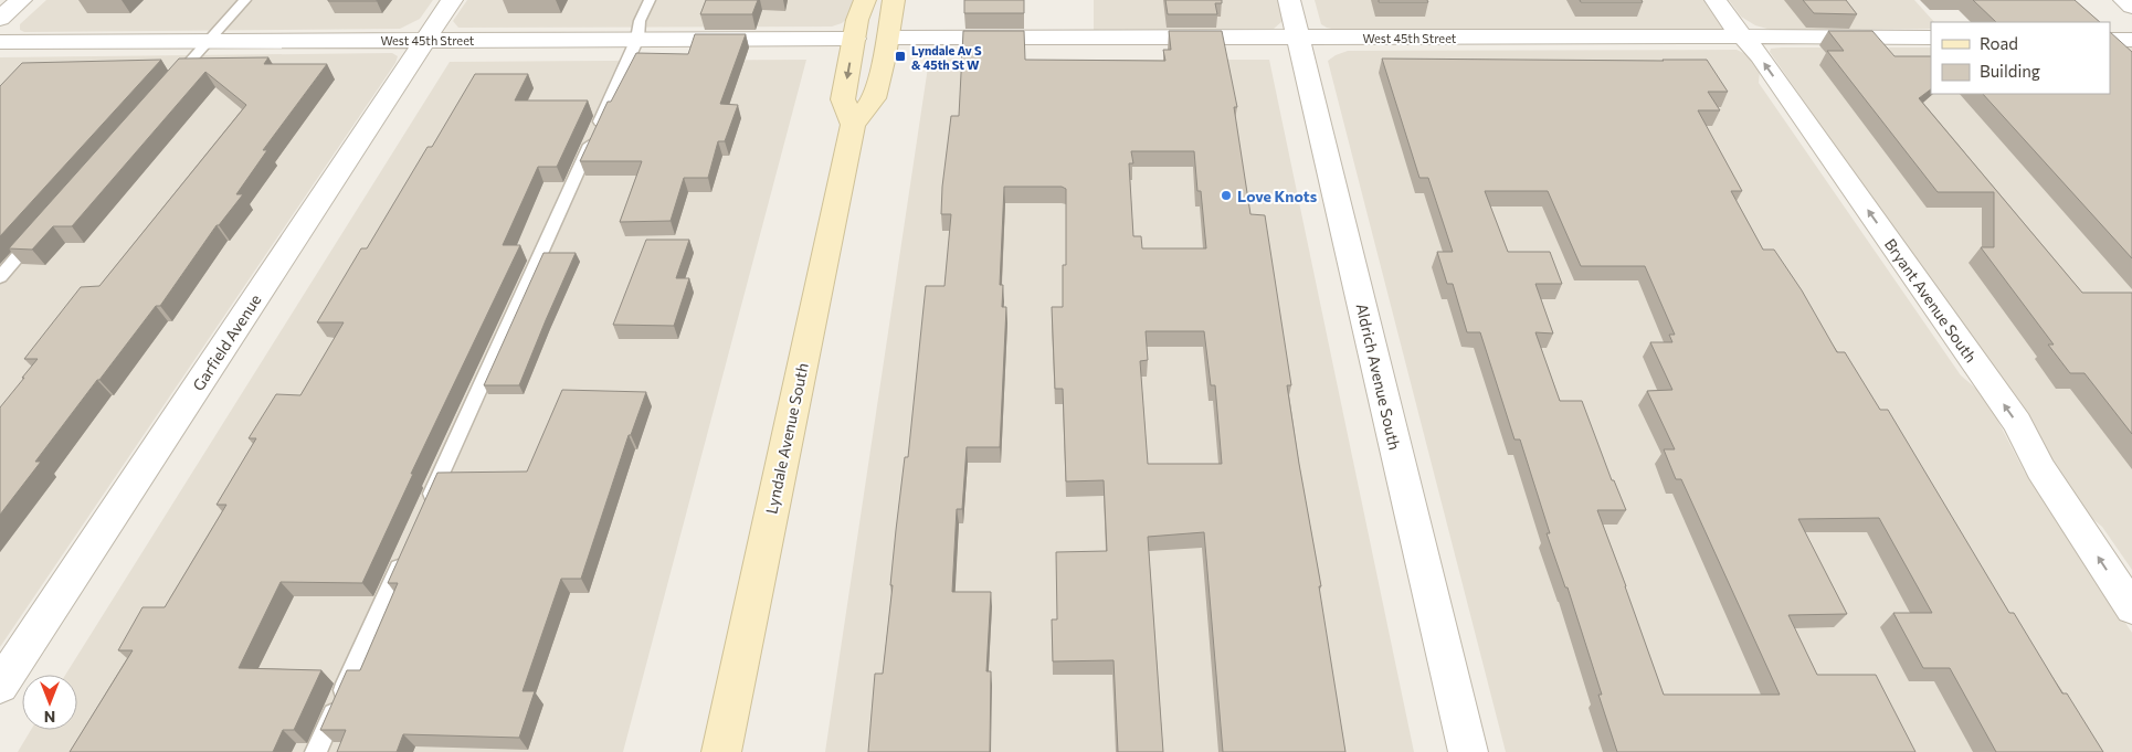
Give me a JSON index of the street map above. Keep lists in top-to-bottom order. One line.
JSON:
{"streets":{"main road":["Lyndale Avenue South"],"street":["West 45th Street","Bryant Avenue South","Garfield Avenue","Aldrich Avenue South"]},"crossings":[["West 45th Street","Bryant Avenue South"],["West 45th Street","Garfield Avenue"],["West 45th Street","Aldrich Avenue South"],["West 45th Street","Lyndale Avenue South"]],"one_way":["Bryant Avenue South"],"places":{"transit":["Lyndale Av S & 45th St W"],"other":["Love Knots"]},"legend":["Road","Building"],"north":"bottom"}
